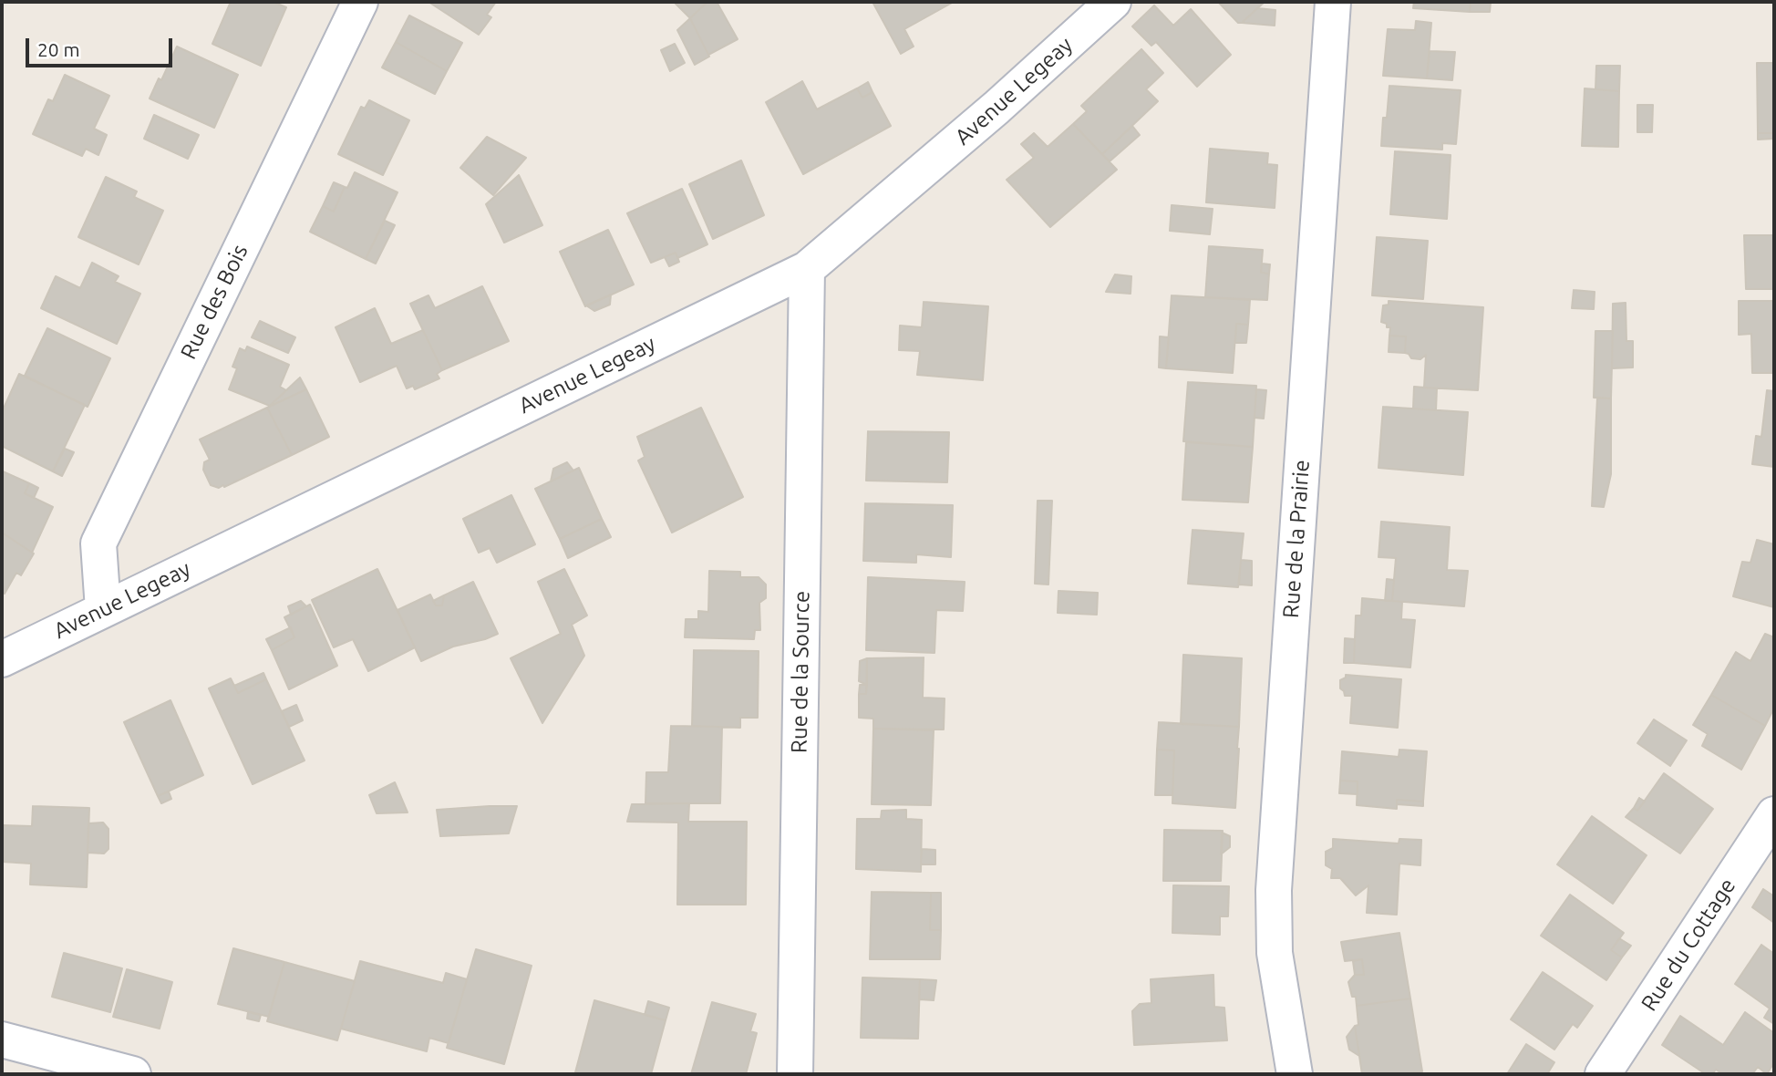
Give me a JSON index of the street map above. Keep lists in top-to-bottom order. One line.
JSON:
{"streets":{"street":["Avenue Legeay","Rue des Bois","Rue de la Prairie","Rue de la Source","Rue du Cottage"]},"crossings":[["Avenue Legeay","Rue des Bois"],["Avenue Legeay","Rue de la Source"]],"scale_bar":"20 m"}
